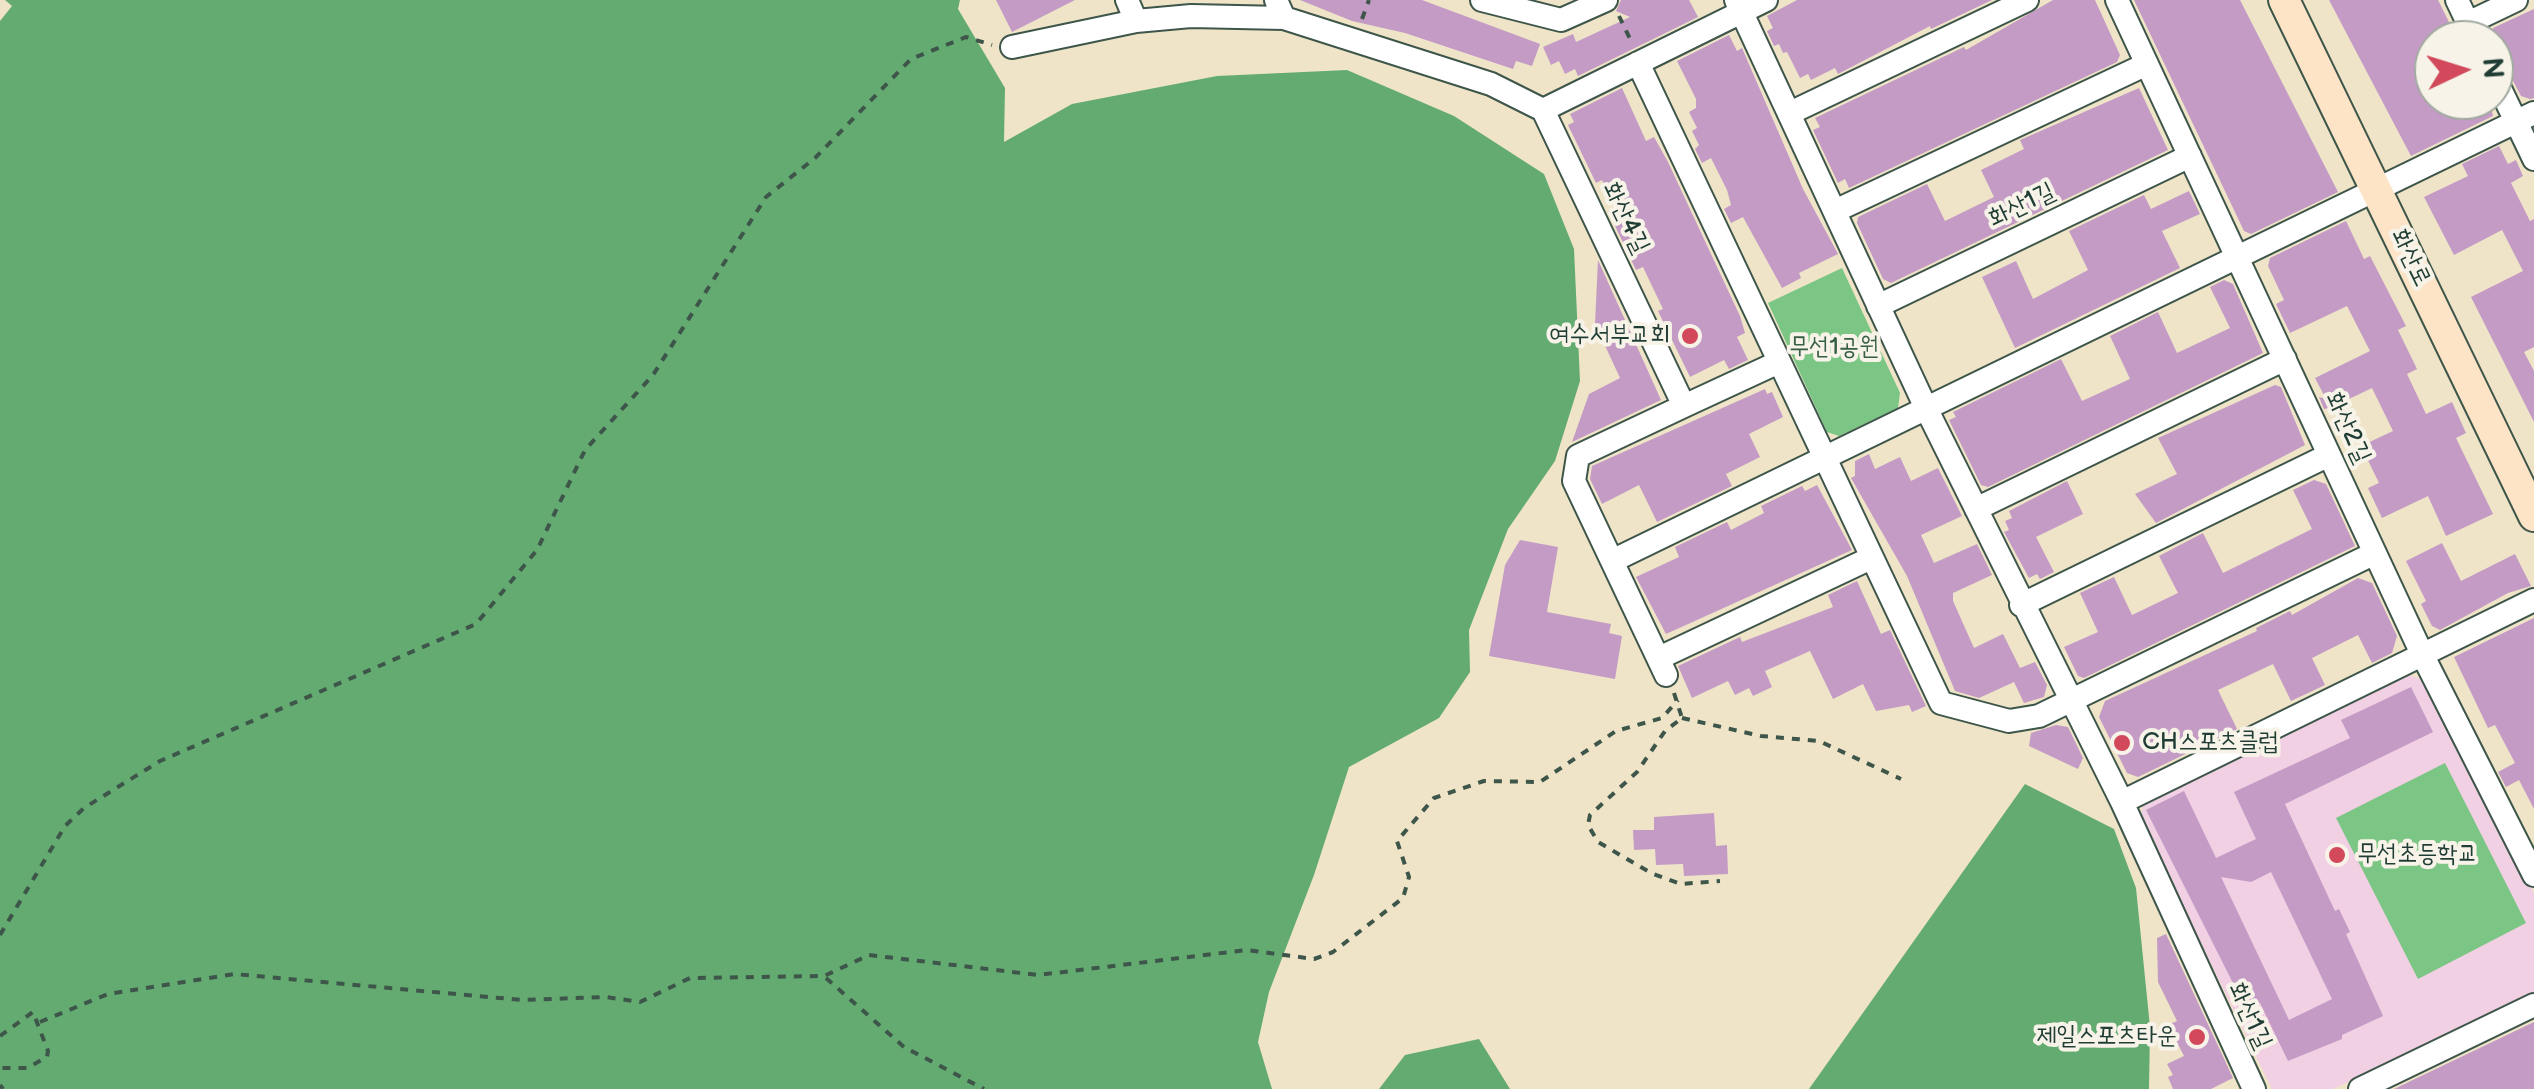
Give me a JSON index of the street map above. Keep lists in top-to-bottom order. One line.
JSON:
{"streets":{"street":["화산1길","화산4길","화산로","화산2길"]},"crossings":[["화산1길","화산2길"]],"parks":["무선1공원"],"places":["여수서부교회","CH스포츠클럽","무선초등학교","제일스포츠타운"],"north":"right"}
